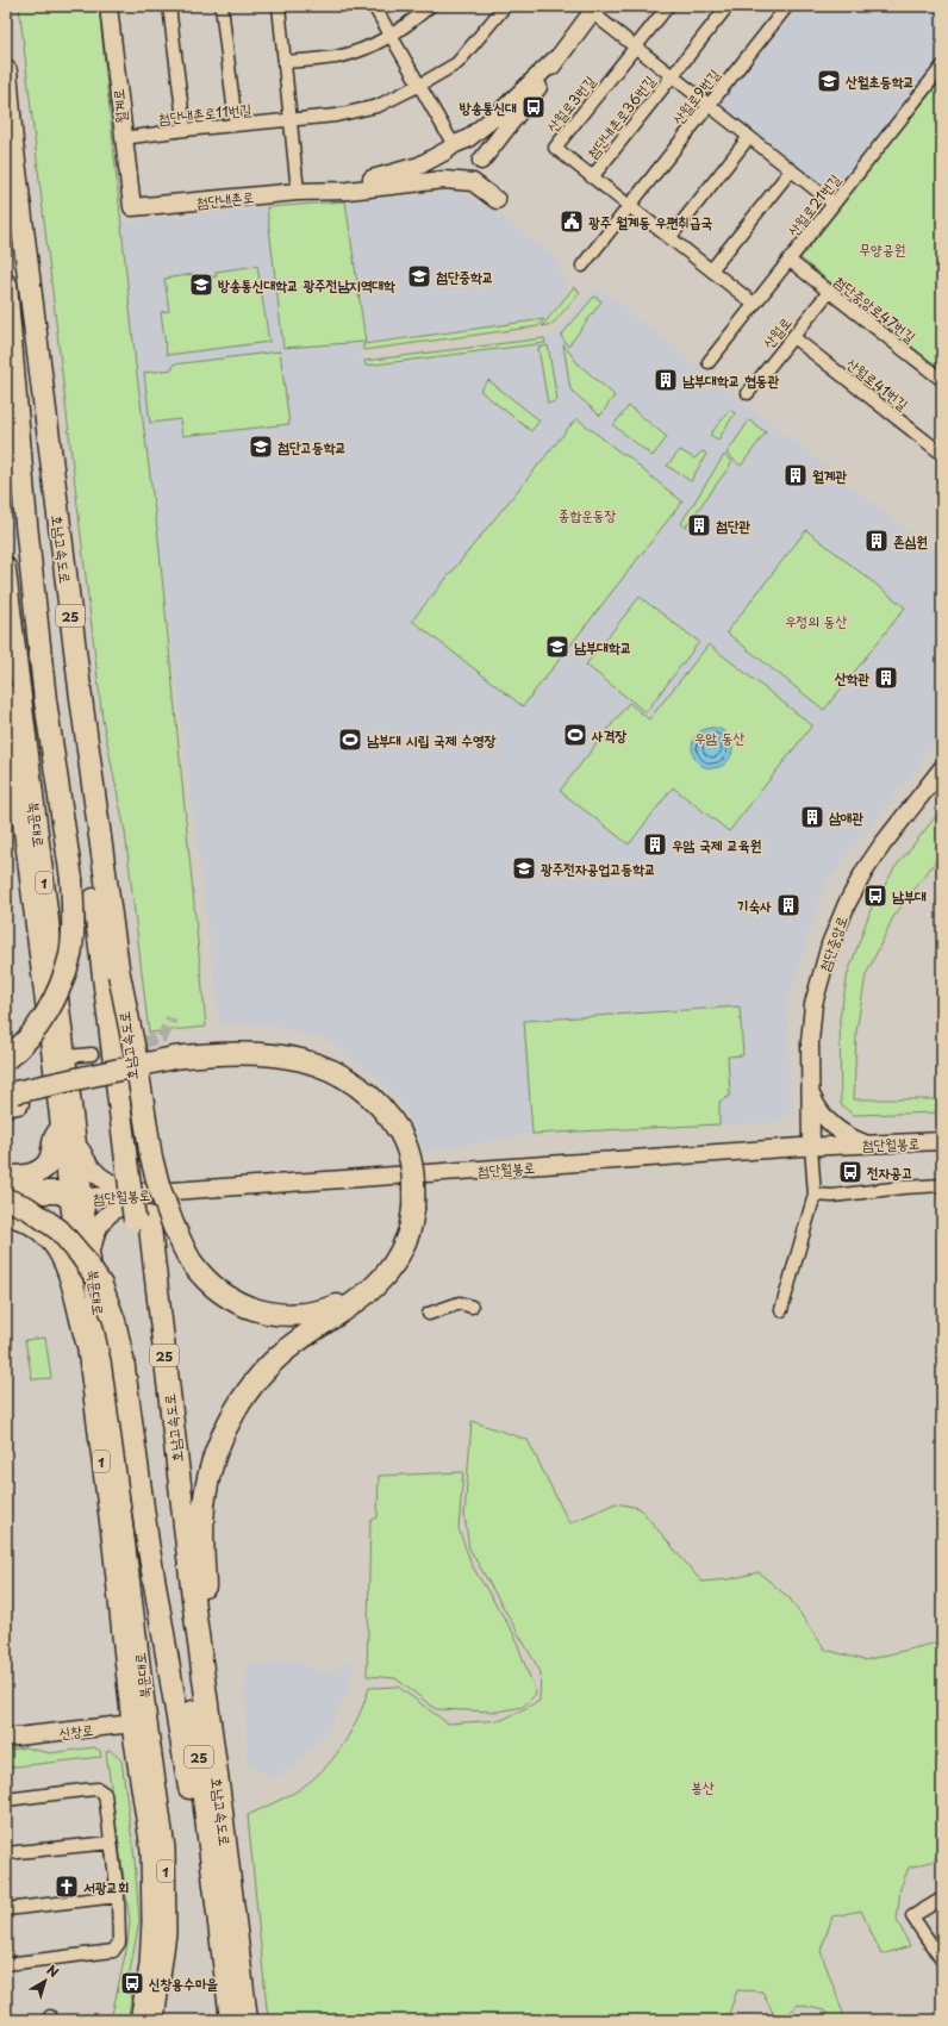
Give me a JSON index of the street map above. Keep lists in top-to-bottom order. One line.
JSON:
{"streets":{"highway":["호남고속도로","25"],"main road":["북문대로","1"],"street":["산월로9번길","산월로3번길","월계로","첨단내촌로11번길","첨단내촌로36번길","첨단내촌로","산월로21번길","첨단중앙로47번길","산월로","산월로41번길","첨단중앙로","첨단월봉로","신창로"]},"crossings":[["산월로9번길","산월로3번길"],["산월로9번길","첨단내촌로36번길"],["산월로3번길","첨단내촌로36번길"],["월계로","첨단내촌로11번길"],["월계로","첨단내촌로"],["첨단내촌로36번길","산월로21번길"],["산월로21번길","첨단중앙로47번길"],["첨단중앙로47번길","산월로"],["산월로","산월로41번길"],["호남고속도로","첨단월봉로"],["북문대로","첨단월봉로"],["북문대로","신창로"],["첨단중앙로","첨단월봉로"]],"parks":["무양공원","종합운동장","우정의 동산","우암 동산","봉산"],"places":{"school or university":["산월초등학교","첨단중학교","방송통신대학교 광주전남지역대학","첨단고등학교","남부대학교","광주전자공업고등학교"],"bus stop":["방송통신대","남부대","전자공고","신창용수마을"],"public building":["광주 월계동 우편취급국"],"building":["남부대학교 협동관","월계관","첨단관","존심원","산학관","삼애관","우암 국제 교육원","기숙사"],"sports":["사격장","남부대 시립 국제 수영장"],"church":["서광교회"]},"north":"top right"}
